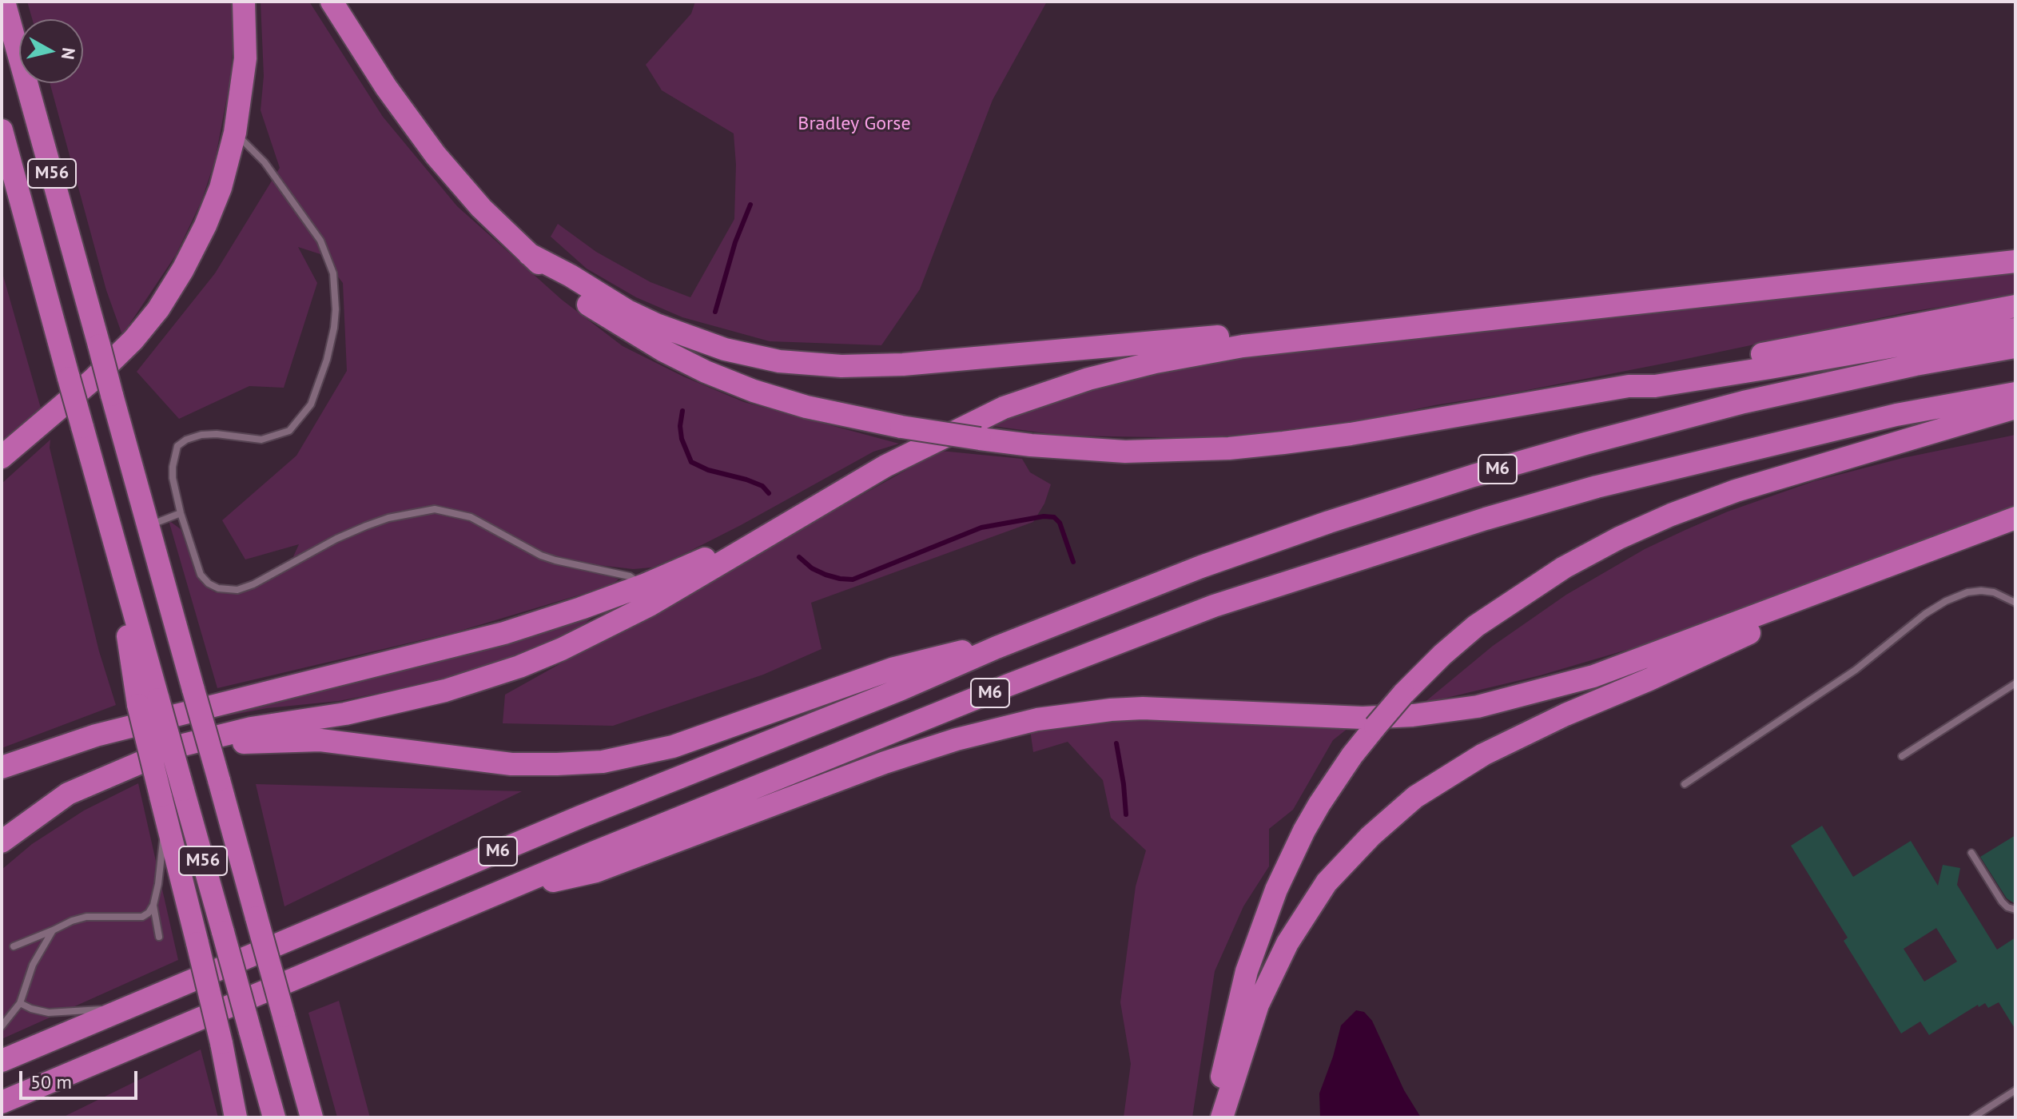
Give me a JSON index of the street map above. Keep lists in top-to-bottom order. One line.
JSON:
{"streets":{"highway":["M56","M6"]},"parks":["Bradley Gorse"],"scale_bar":"50 m","north":"right"}
